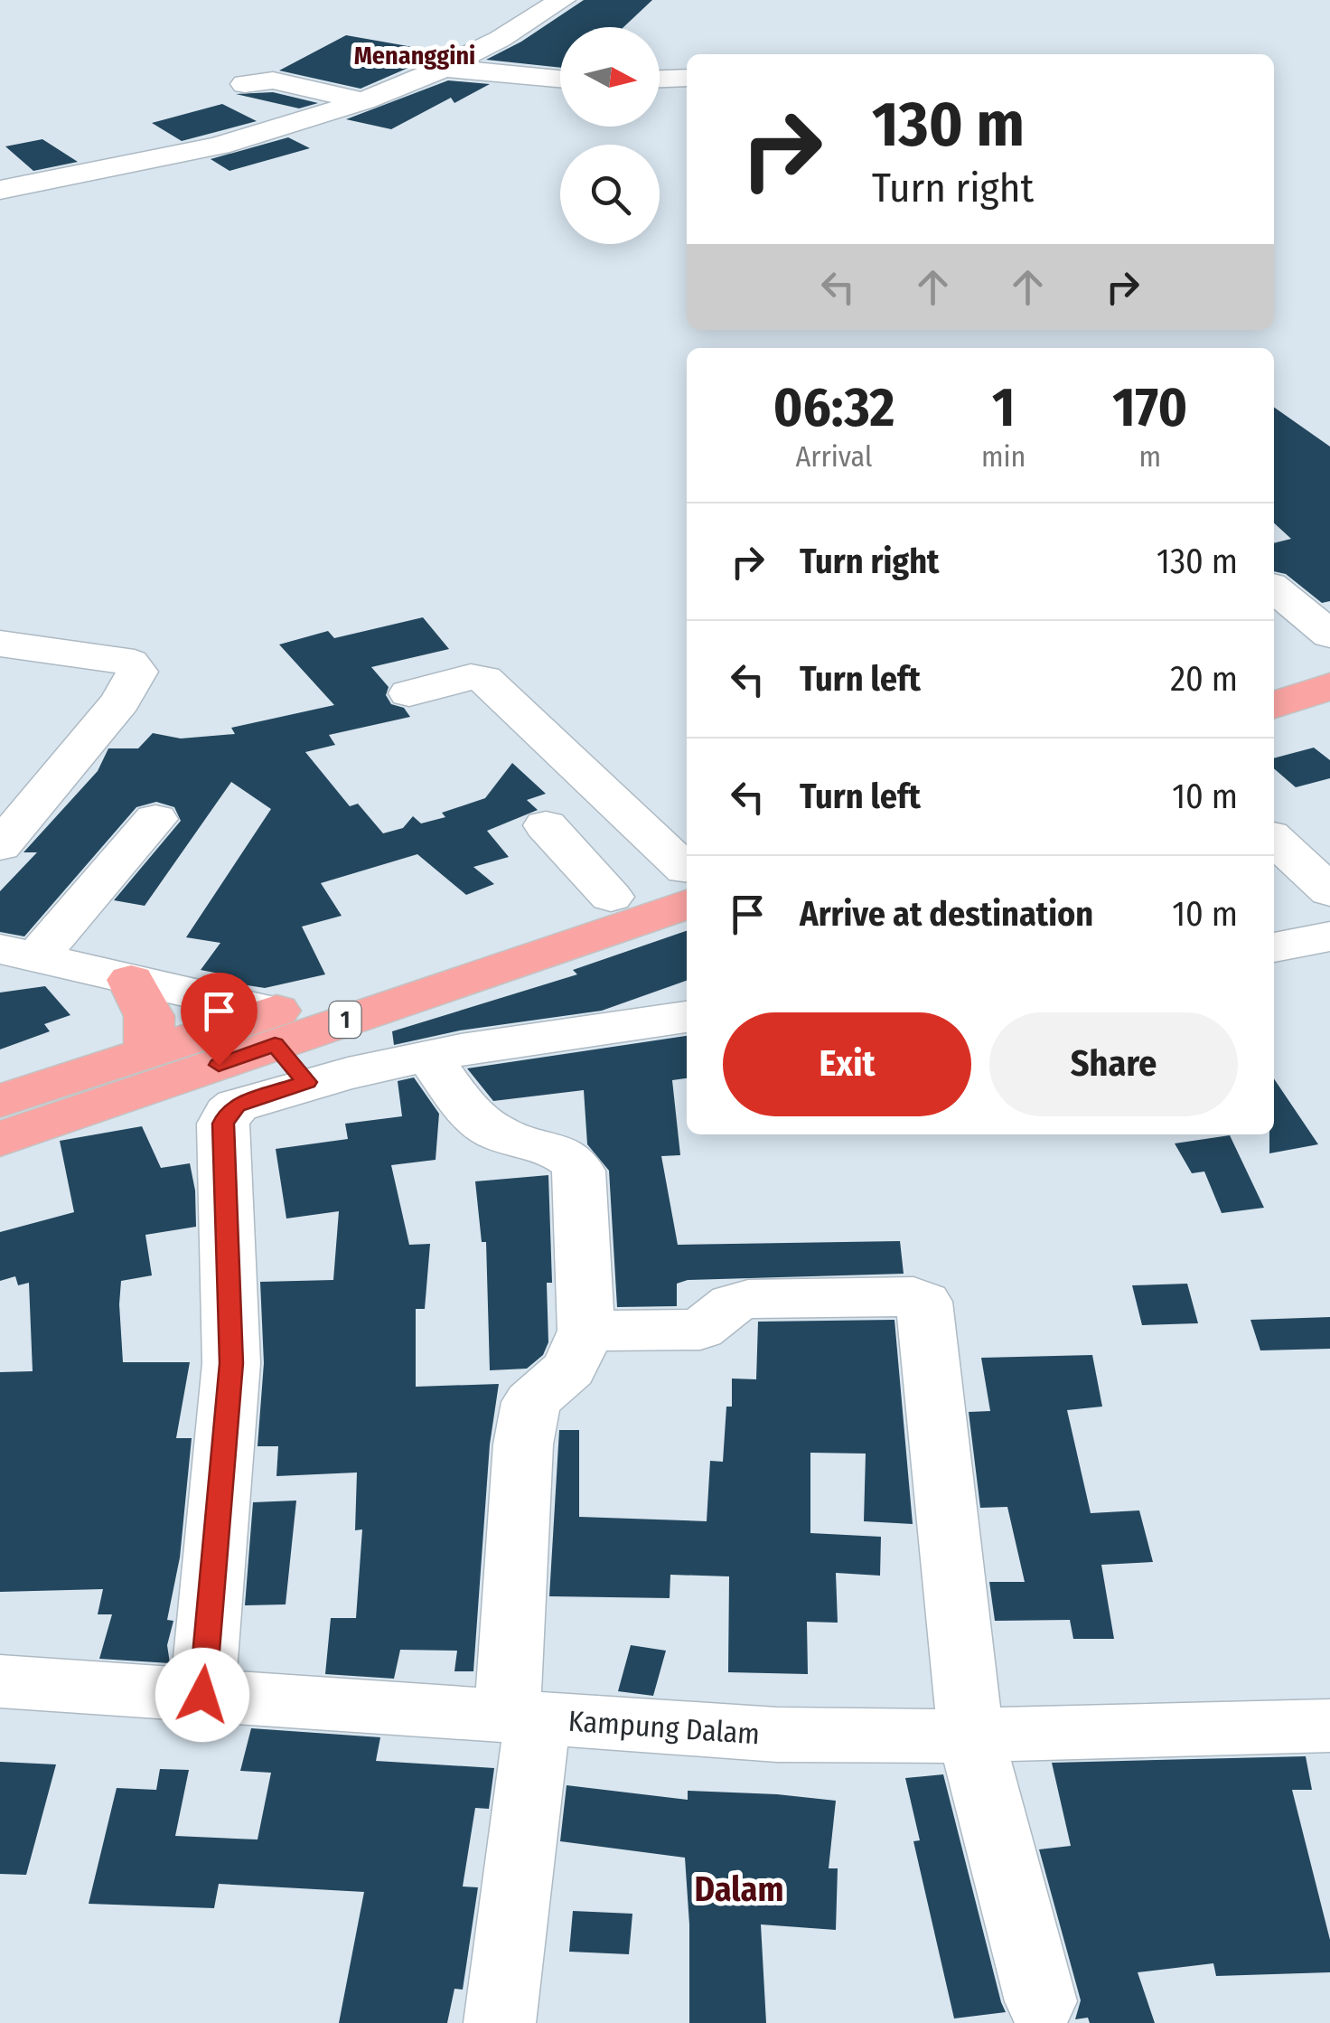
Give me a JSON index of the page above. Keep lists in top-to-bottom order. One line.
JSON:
{"streets":{"highway":["1"],"street":["Kampung Dalam"]},"districts":["Menanggini","Dalam"],"north":"right","page":{"turn":["130 m","Turn right"],"eta":["06:32","Arrival","1","min","170","m"],"list":[{"name":"Turn right","value":"130 m"},{"name":"Turn left","value":"20 m"},{"name":"Turn left","value":"10 m"},{"name":"Arrive at destination","value":"10 m"}],"buttons":["Exit","Share"]}}
